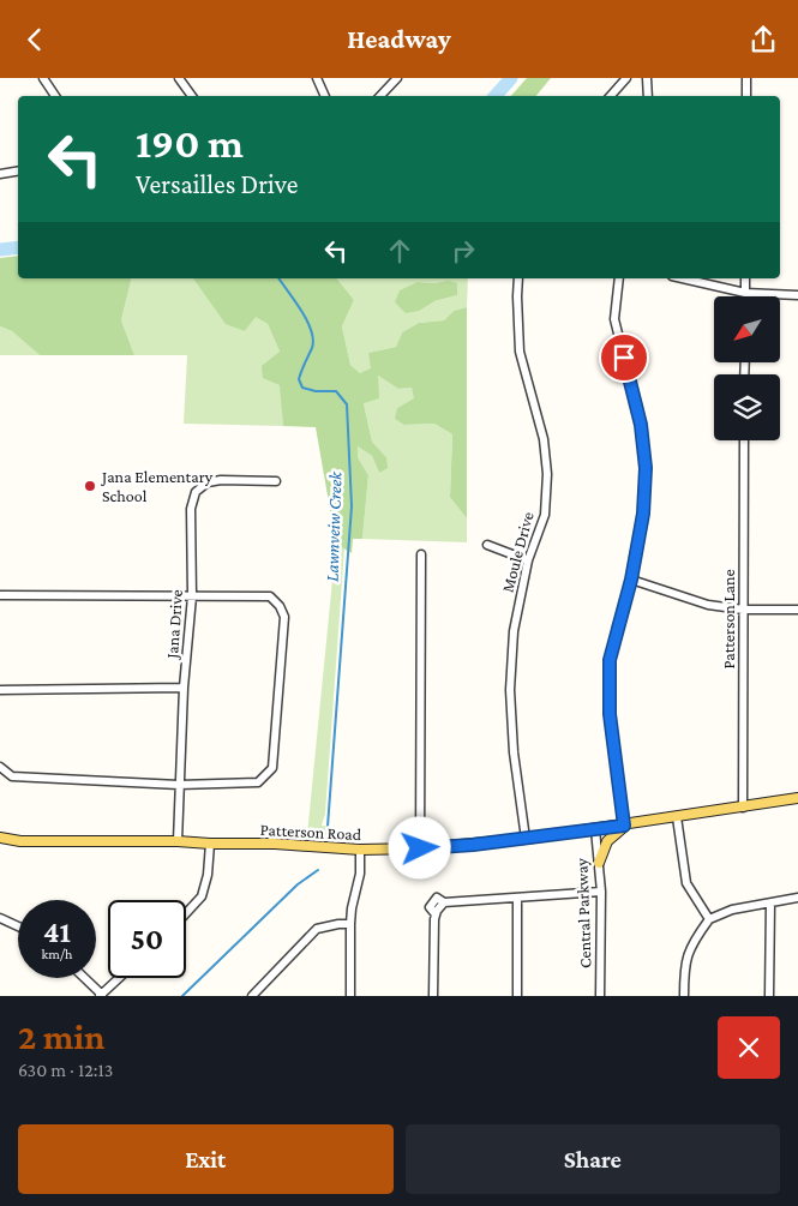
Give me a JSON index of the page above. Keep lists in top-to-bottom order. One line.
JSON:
{"streets":{"main road":["Patterson Road"],"street":["Moule Drive","Patterson Lane","Jana Drive","Central Parkway"]},"crossings":[["Moule Drive","Patterson Road"],["Patterson Lane","Patterson Road"],["Jana Drive","Patterson Road"],["Patterson Road","Central Parkway"]],"water":["Lawnveiw Creek"],"places":["Jana Elementary School"],"north":"bottom left","page":{"header":"Headway","turn":["190 m","Versailles Drive"],"speed":"41 km/h","limit":"50","heading":["2 min","630 m · 12:13"],"buttons":["Exit","Share"]}}
